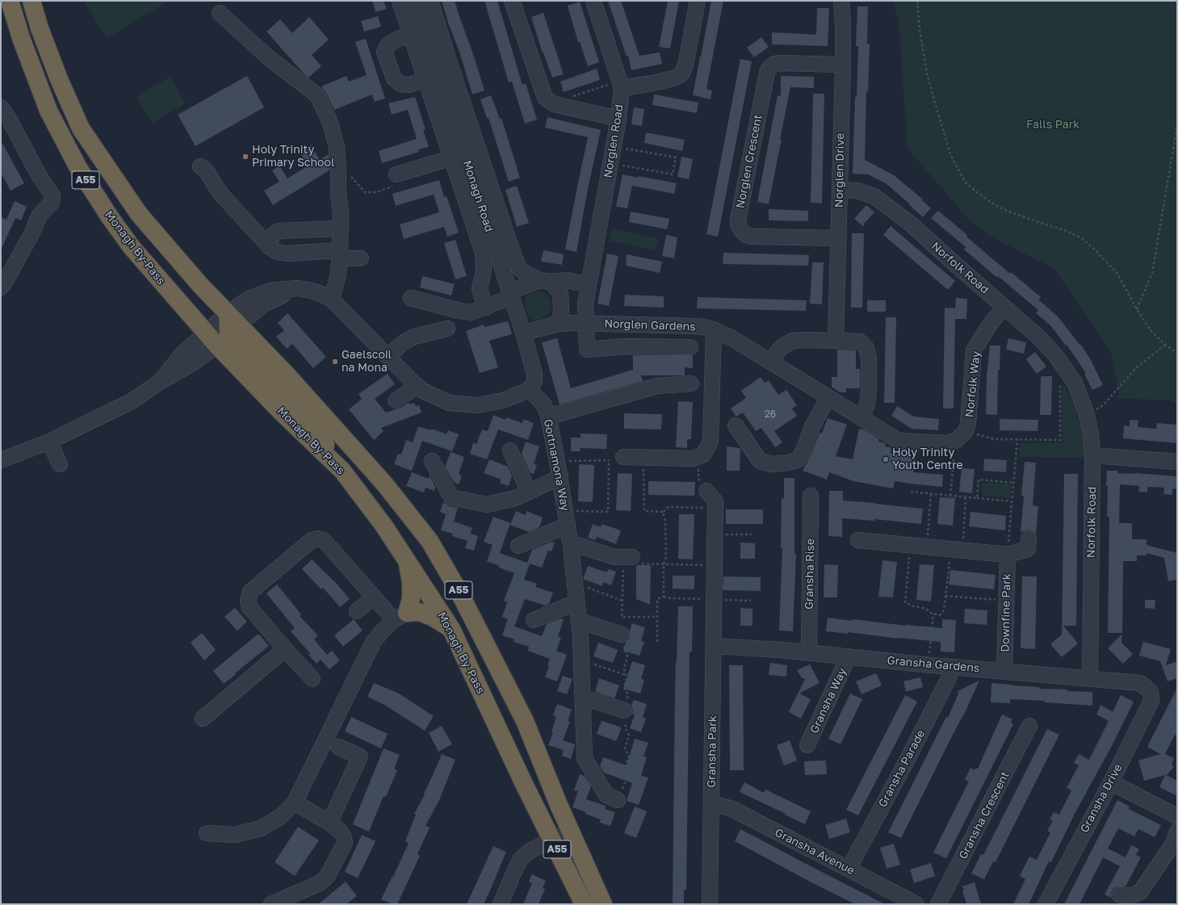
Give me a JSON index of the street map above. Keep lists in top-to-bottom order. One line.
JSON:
{"streets":{"highway":["A55","Monagh By-Pass"],"street":["Norglen Road","Norglen Crescent","Norglen Drive","Monagh Road","Norfolk Road","Norglen Gardens","Norfolk Way","Gortnamona Way","Gransha Rise","Downfine Park","Gransha Gardens","Gransha Way","Gransha Park","Gransha Parade","Gransha Drive","Gransha Crescent","Gransha Avenue"]},"crossings":[["Norglen Road","Norglen Gardens"],["Norglen Crescent","Norglen Drive"],["Norglen Drive","Norfolk Road"],["Monagh Road","Norglen Gardens"],["Monagh Road","Gortnamona Way"],["Norfolk Road","Norfolk Way"],["Norfolk Road","Gransha Gardens"],["Gransha Rise","Gransha Gardens"],["Downfine Park","Gransha Gardens"],["Gransha Gardens","Gransha Way"],["Gransha Gardens","Gransha Park"],["Gransha Gardens","Gransha Parade"],["Gransha Gardens","Gransha Drive"],["Gransha Park","Gransha Avenue"],["Gransha Parade","Gransha Avenue"]],"parks":["Falls Park"],"places":["Holy Trinity Primary School","Gaelscoil na Mona","Holy Trinity Youth Centre"],"house_numbers":["26"]}
